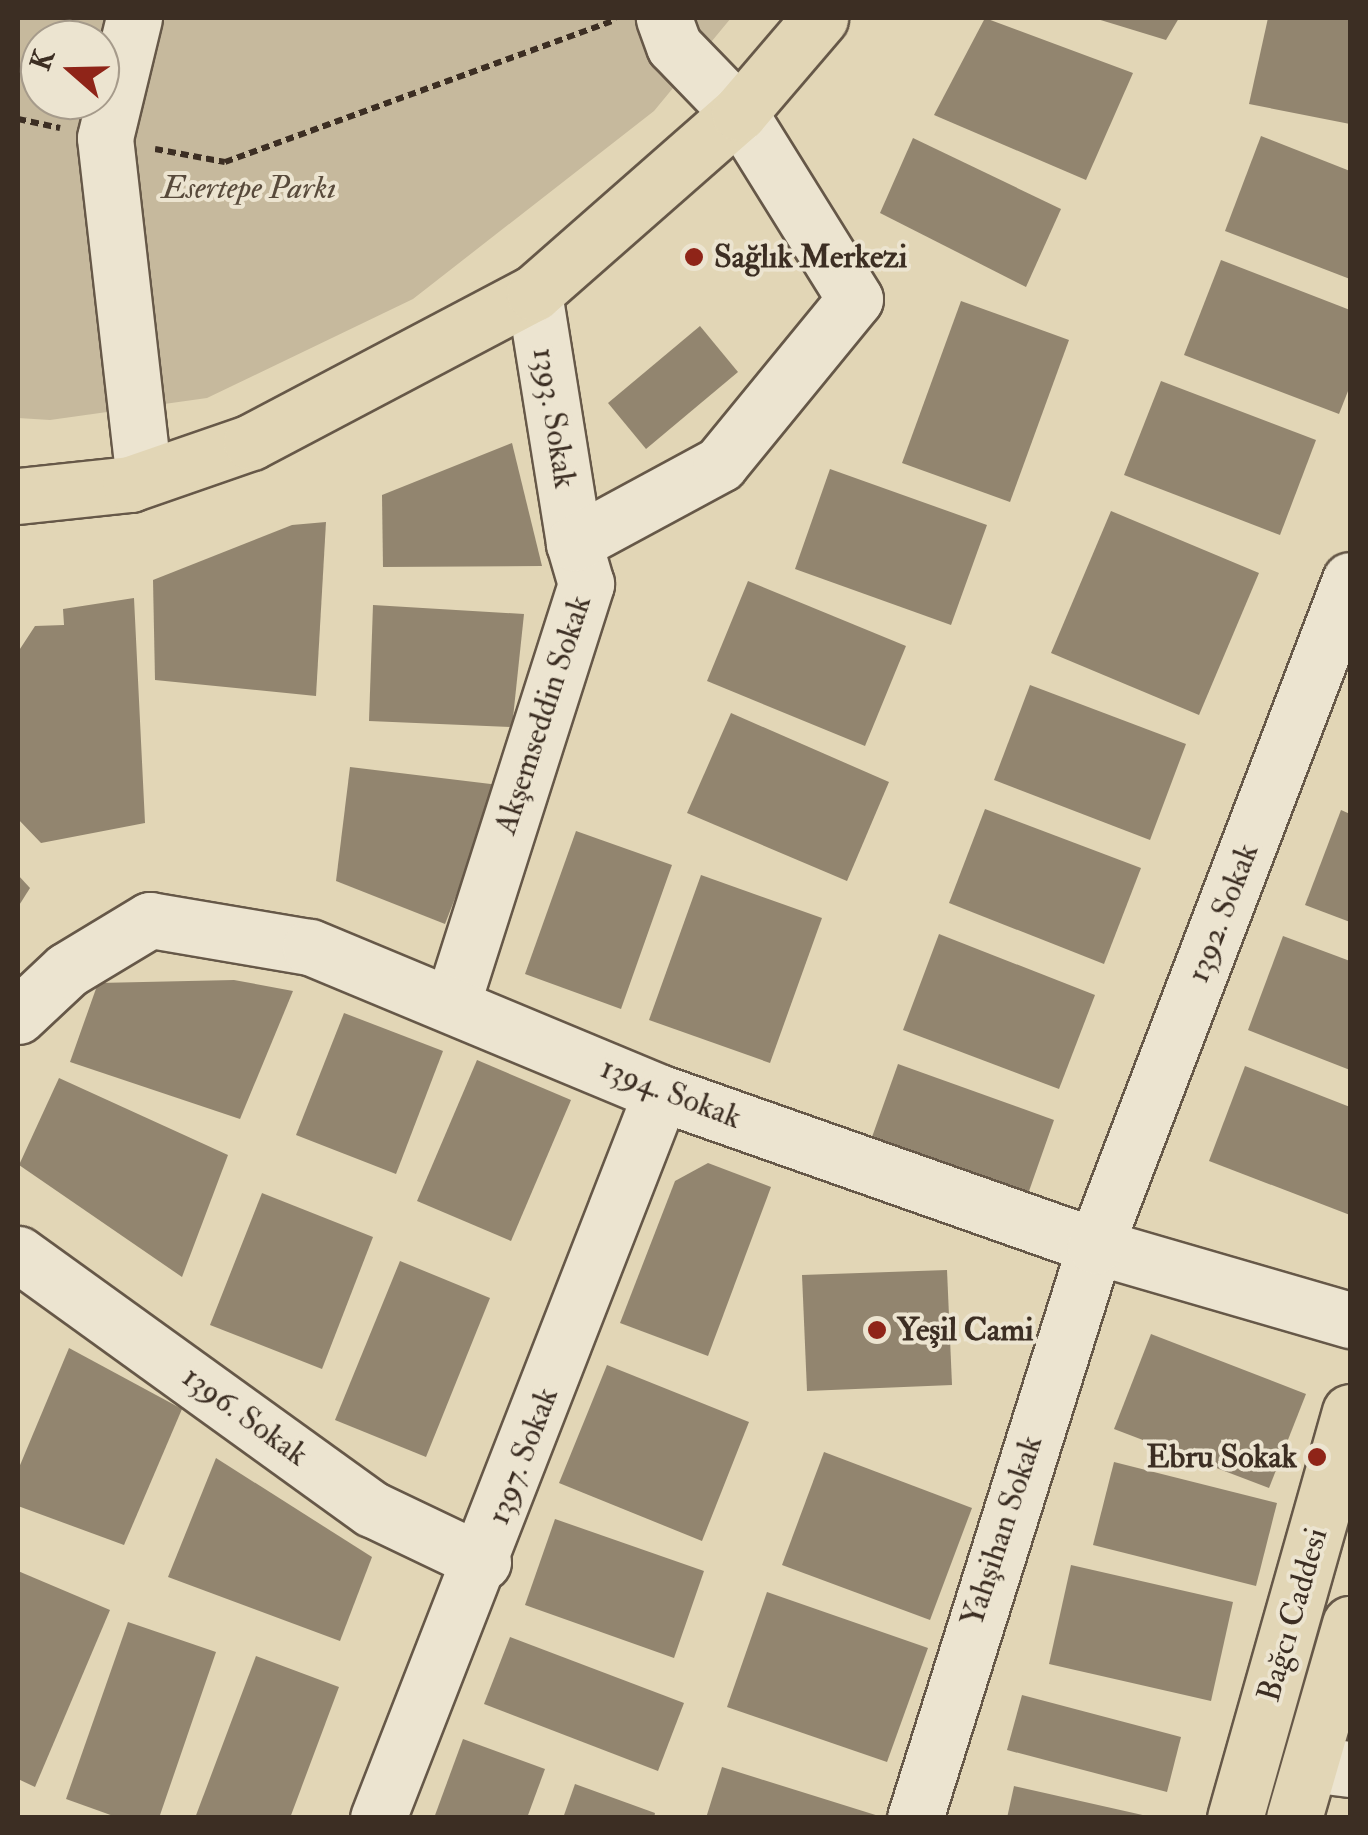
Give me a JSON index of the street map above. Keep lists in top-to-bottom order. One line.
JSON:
{"streets":{"main road":["Bağcı Caddesi"],"street":["1393. Sokak","Akşemseddin Sokak","1392. Sokak","1394. Sokak","1396. Sokak","1397. Sokak","Yahşihan Sokak"]},"crossings":[["1393. Sokak","Akşemseddin Sokak"],["Akşemseddin Sokak","1394. Sokak"],["1392. Sokak","1394. Sokak"],["1392. Sokak","Yahşihan Sokak"],["1394. Sokak","1397. Sokak"],["1394. Sokak","Yahşihan Sokak"],["1396. Sokak","1397. Sokak"]],"parks":["Esertepe Parkı"],"places":["Sağlık Merkezi","Yeşil Cami","Ebru Sokak"],"north":"left"}
